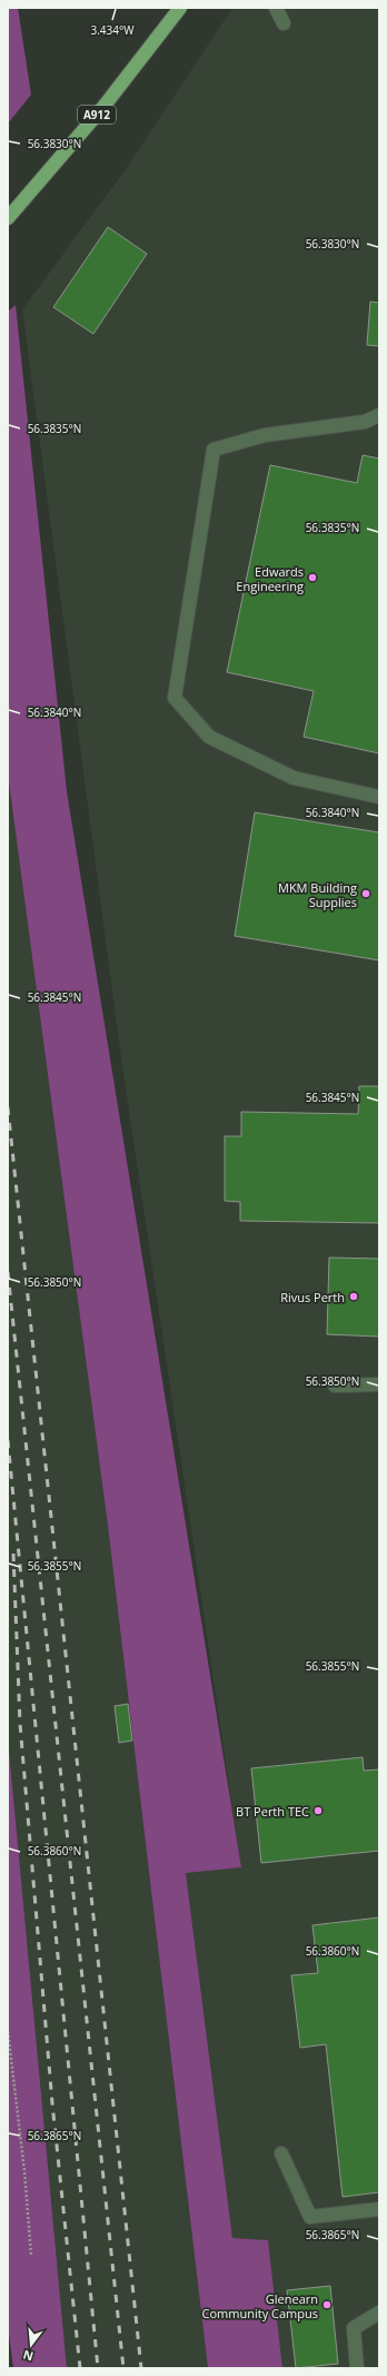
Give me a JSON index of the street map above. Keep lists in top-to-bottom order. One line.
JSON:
{"streets":{"main road":["A912"]},"places":["Edwards Engineering","MKM Building Supplies","Rivus Perth","BT Perth TEC","Glenearn Community Campus"],"north":"bottom","coordinates":["3.434°W","56.3830°N","56.3835°N","56.3840°N","56.3845°N","56.3850°N","56.3855°N","56.3860°N","56.3865°N"]}
